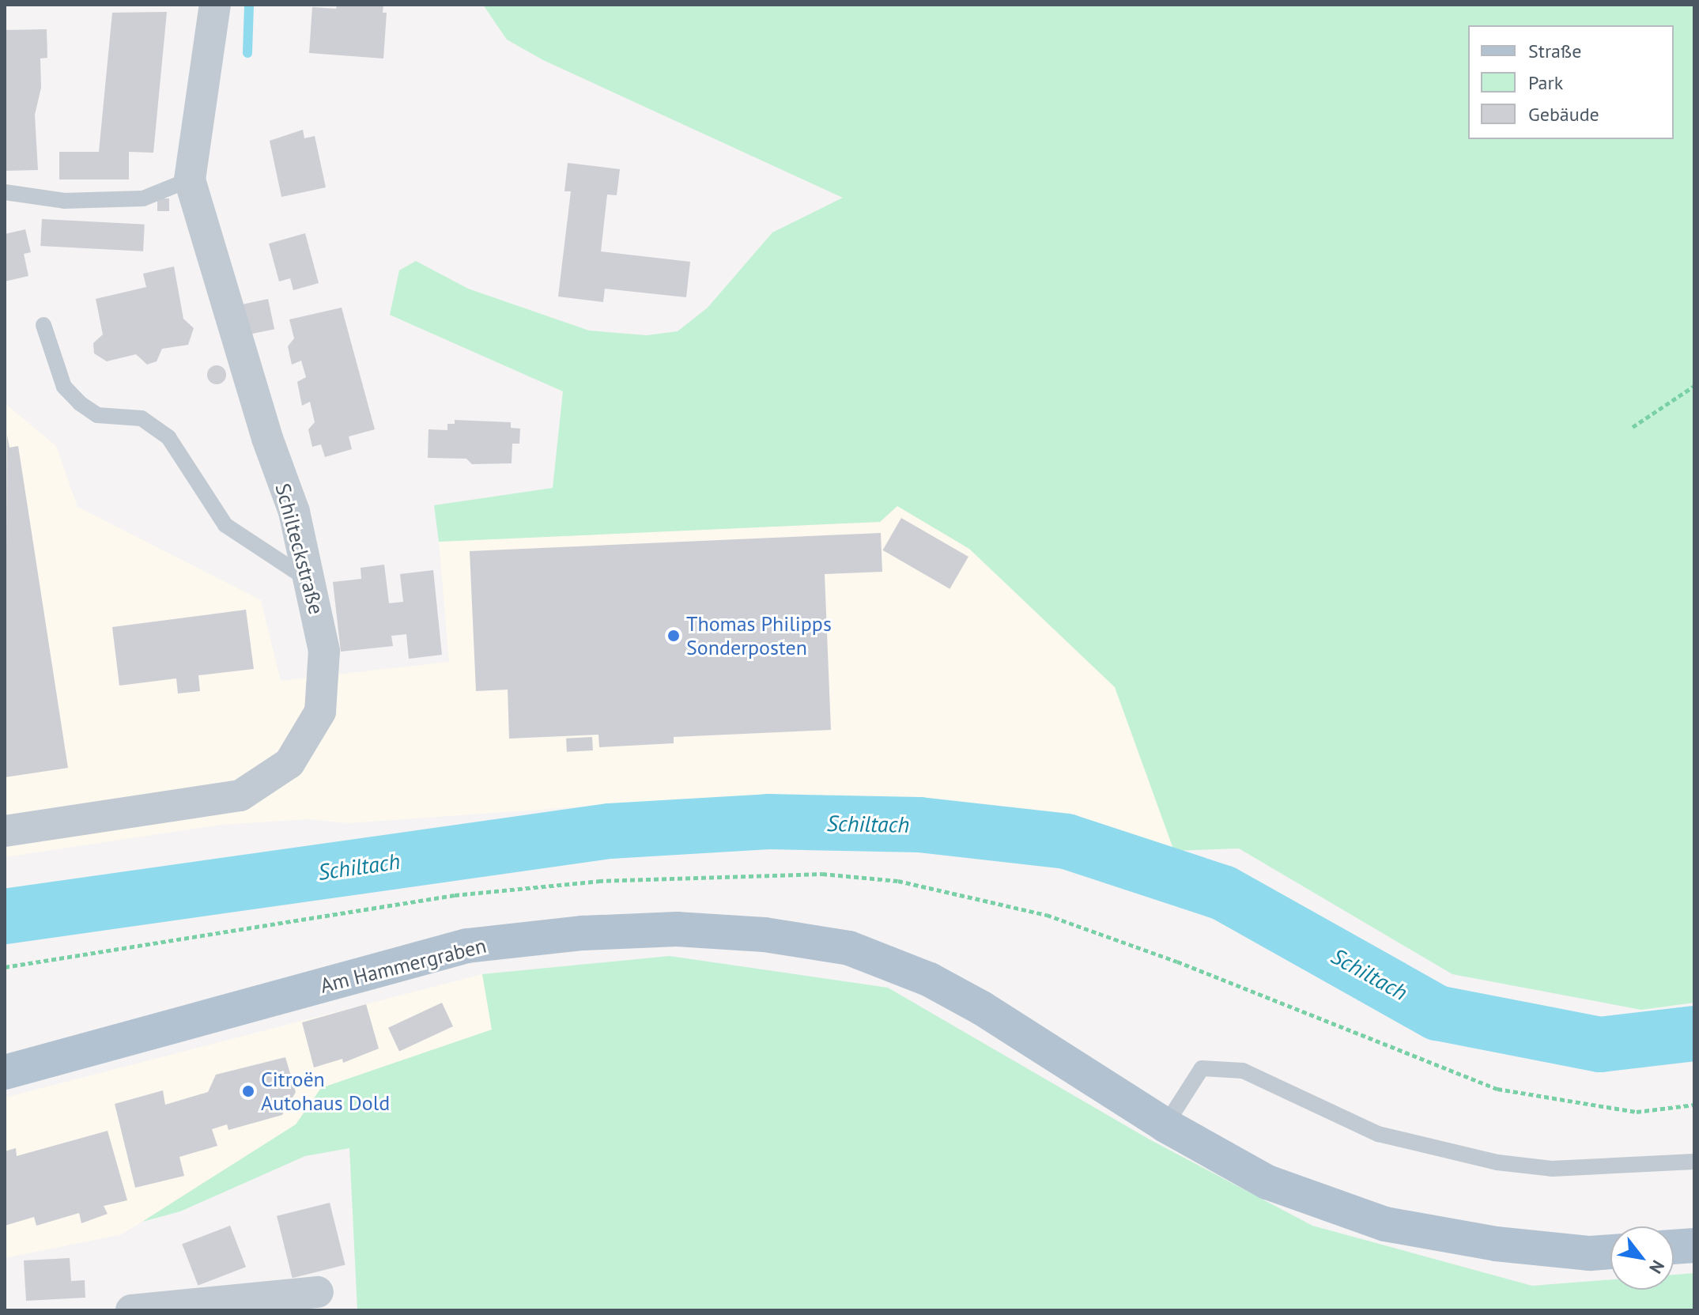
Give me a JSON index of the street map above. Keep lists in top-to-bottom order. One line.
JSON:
{"streets":{"main road":["Am Hammergraben"],"street":["Schilteckstraße"]},"water":["Schiltach"],"places":["Thomas Philipps Sonderposten","Citroën Autohaus Dold"],"legend":["Straße","Park","Gebäude"],"north":"bottom right"}
